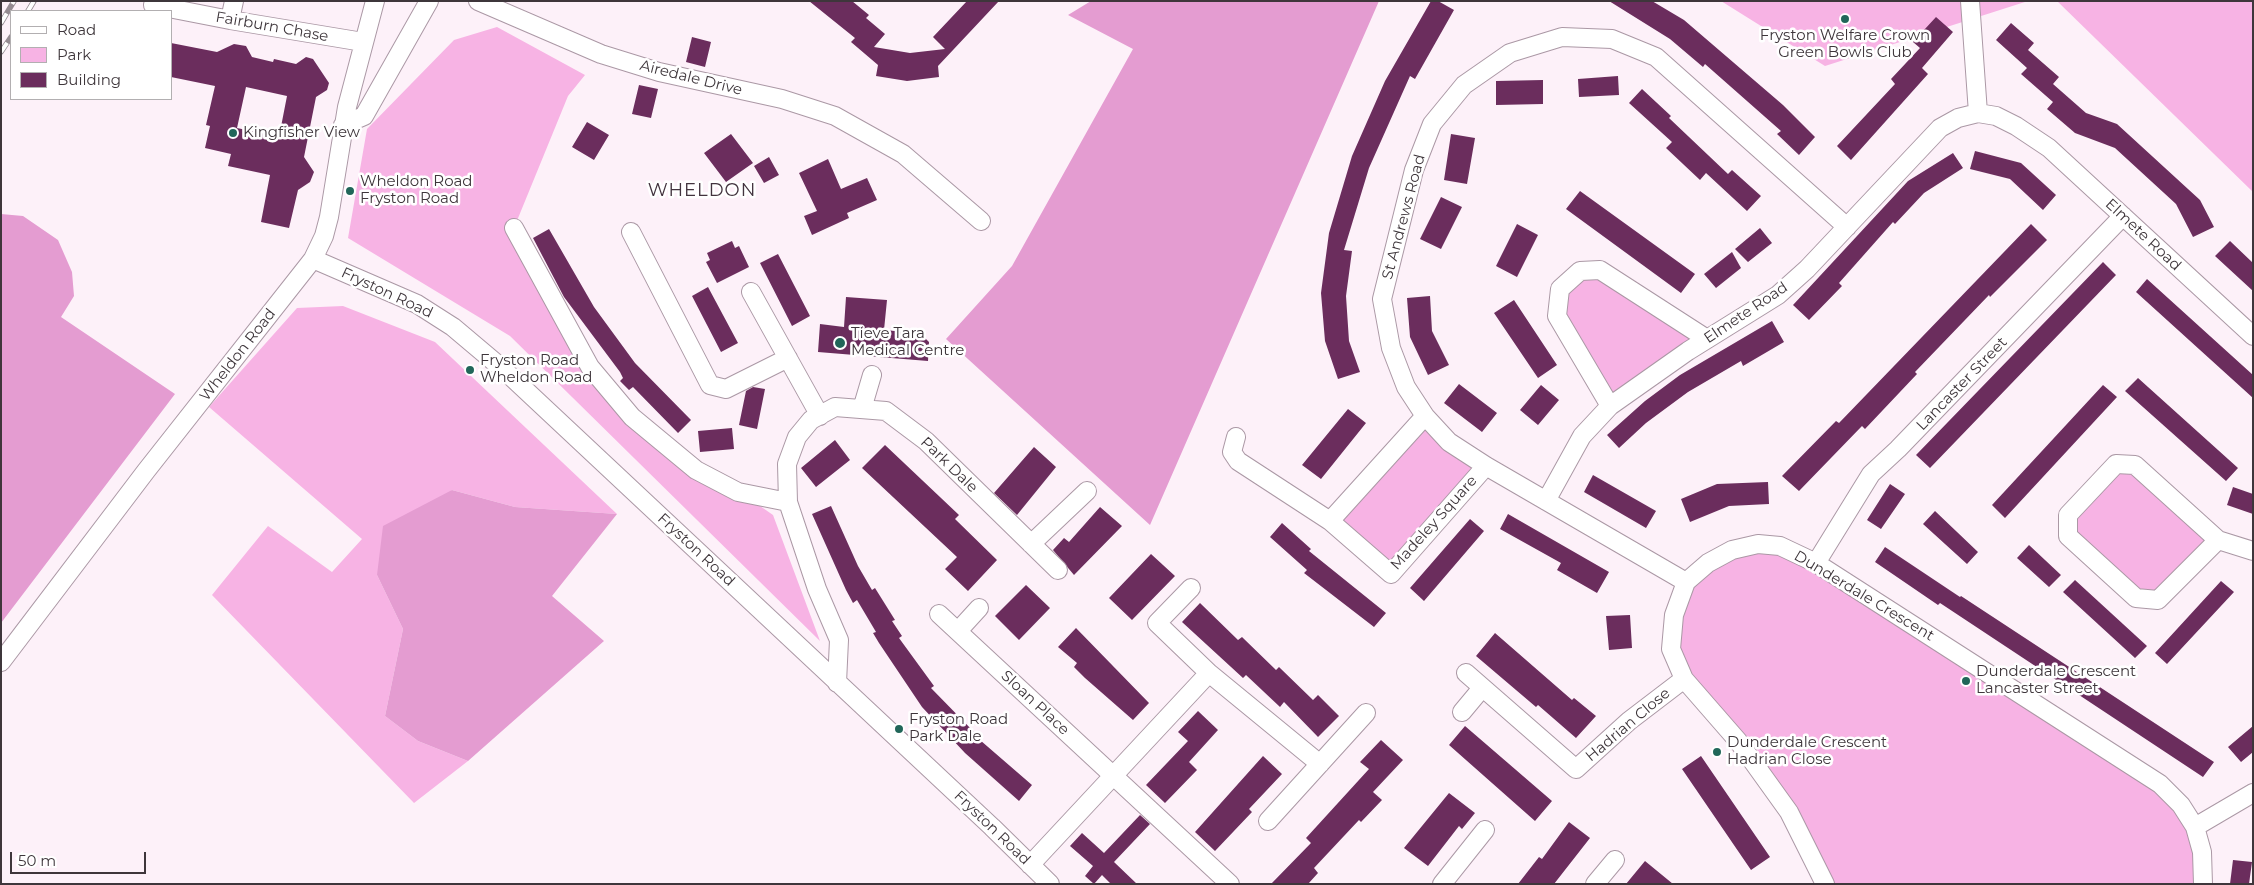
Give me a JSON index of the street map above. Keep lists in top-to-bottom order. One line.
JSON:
{"streets":{"street":["Fairburn Chase","Airedale Drive","St Andrews Road","Elmete Road","Fryston Road","Wheldon Road","Lancaster Street","Park Dale","Madeley Square","Dunderdale Crescent","Sloan Place","Hadrian Close"]},"crossings":[["Fairburn Chase","Wheldon Road"],["St Andrews Road","Elmete Road"],["St Andrews Road","Madeley Square"],["St Andrews Road","Dunderdale Crescent"],["Elmete Road","Lancaster Street"],["Fryston Road","Wheldon Road"],["Fryston Road","Park Dale"],["Lancaster Street","Dunderdale Crescent"],["Dunderdale Crescent","Hadrian Close"]],"districts":["WHELDON"],"places":["Fryston Welfare Crown Green Bowls Club","Kingfisher View","Wheldon Road Fryston Road","Tieve Tara Medical Centre","Fryston Road Wheldon Road","Dunderdale Crescent Lancaster Street","Fryston Road Park Dale","Dunderdale Crescent Hadrian Close"],"legend":["Road","Park","Building"],"scale_bar":"50 m"}
